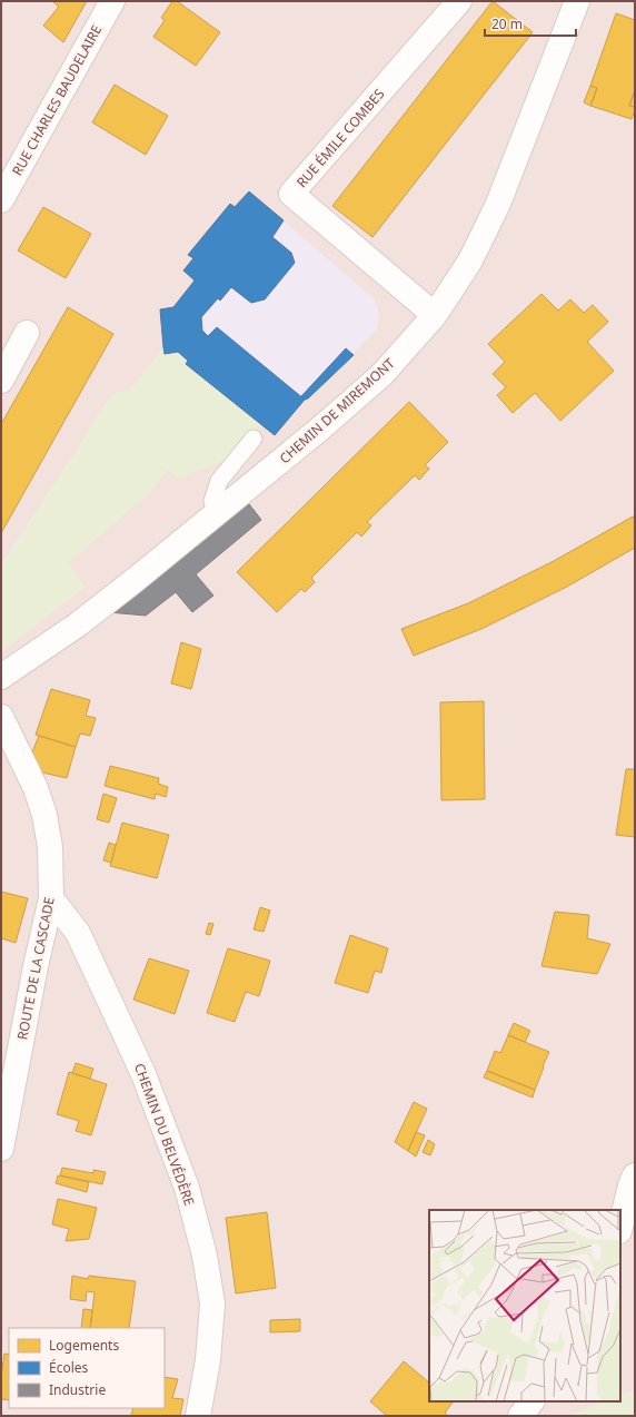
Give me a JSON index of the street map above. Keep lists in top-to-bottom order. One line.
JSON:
{"streets":{"street":["RUE CHARLES BAUDELAIRE","RUE ÉMILE COMBES","CHEMIN DE MIREMONT","ROUTE DE LA CASCADE","CHEMIN DU BELVÉDÈRE"]},"crossings":[["RUE ÉMILE COMBES","CHEMIN DE MIREMONT"],["ROUTE DE LA CASCADE","CHEMIN DU BELVÉDÈRE"]],"legend":["Logements","Écoles","Industrie"],"scale_bar":"20 m"}
